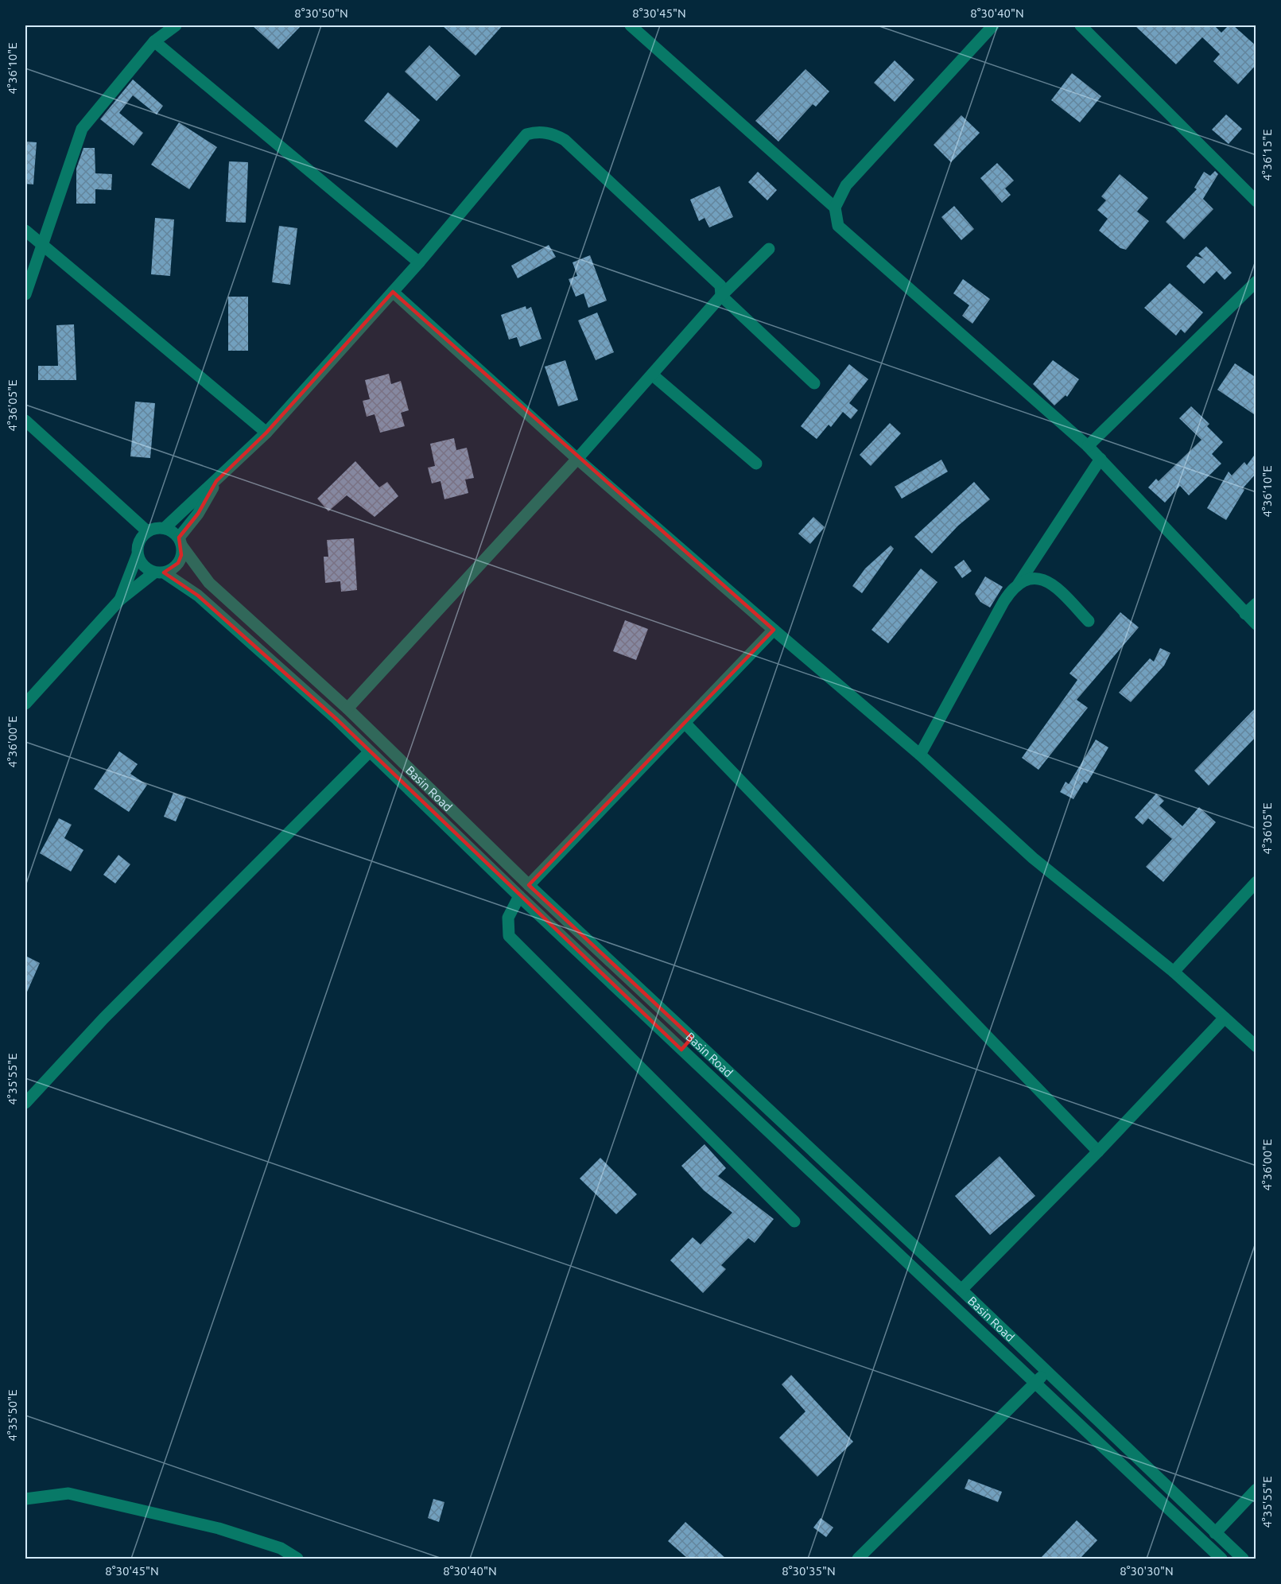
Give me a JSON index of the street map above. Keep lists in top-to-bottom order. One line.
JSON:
{"streets":{"street":["Basin Road"]},"coordinates":["8°30'50\"N","8°30'45\"N","8°30'40\"N","4°36'10\"E","4°36'15\"E","4°36'05\"E","4°36'00\"E","4°35'55\"E","4°35'50\"E","8°30'35\"N","8°30'30\"N"]}
